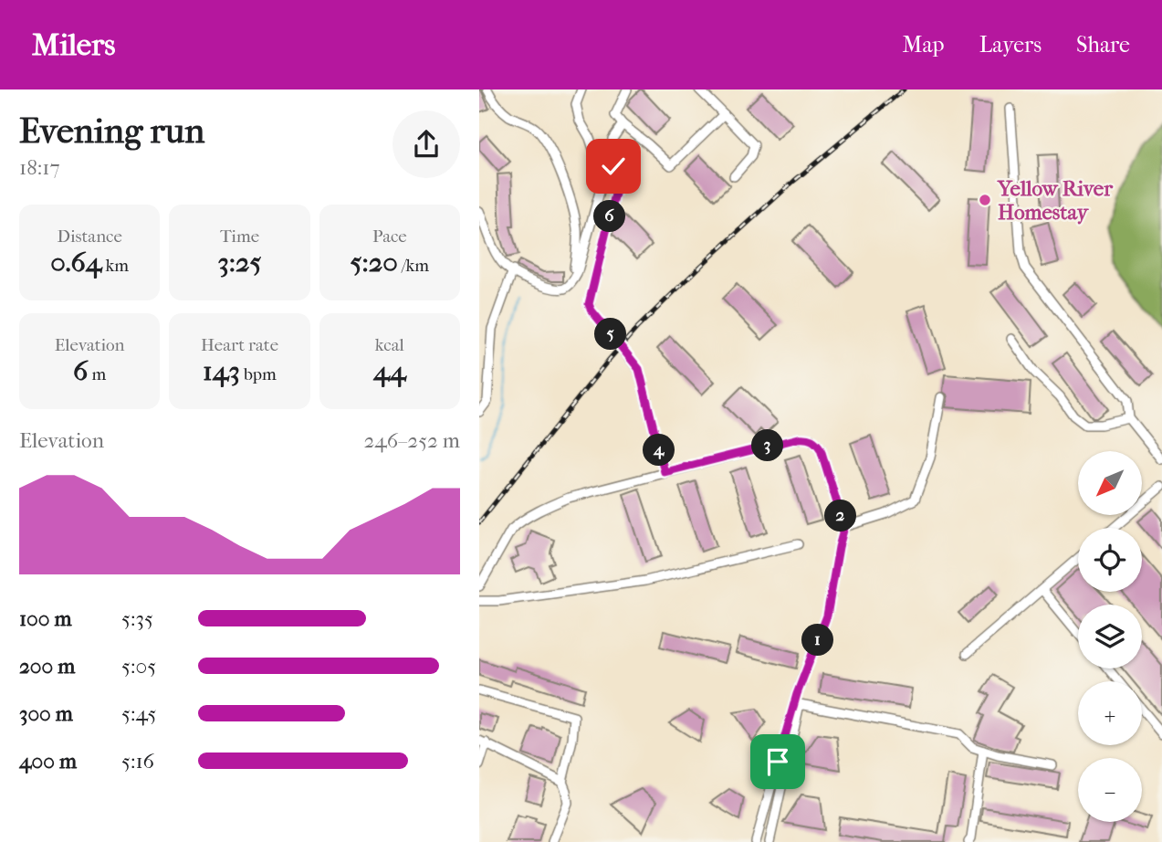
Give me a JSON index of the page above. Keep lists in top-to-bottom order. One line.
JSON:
{"places":["Yellow River Homestay"],"north":"bottom left","page":{"header":"Milers","nav":["Map","Layers","Share"],"heading":["Evening run","18:17"],"stats":[["Distance","0.64 km"],["Time","3:25"],["Pace","5:20 /km"],["Elevation","6 m"],["Heart rate","143 bpm"],["kcal","44"]],"pins":["6","5","3","4","2","1"],"chart":["Elevation","246–252 m"],"map_buttons":["+","−"],"list":[{"name":"100 m","note":"5:35"},{"name":"200 m","note":"5:05"},{"name":"300 m","note":"5:45"},{"name":"400 m","note":"5:16"}]}}
